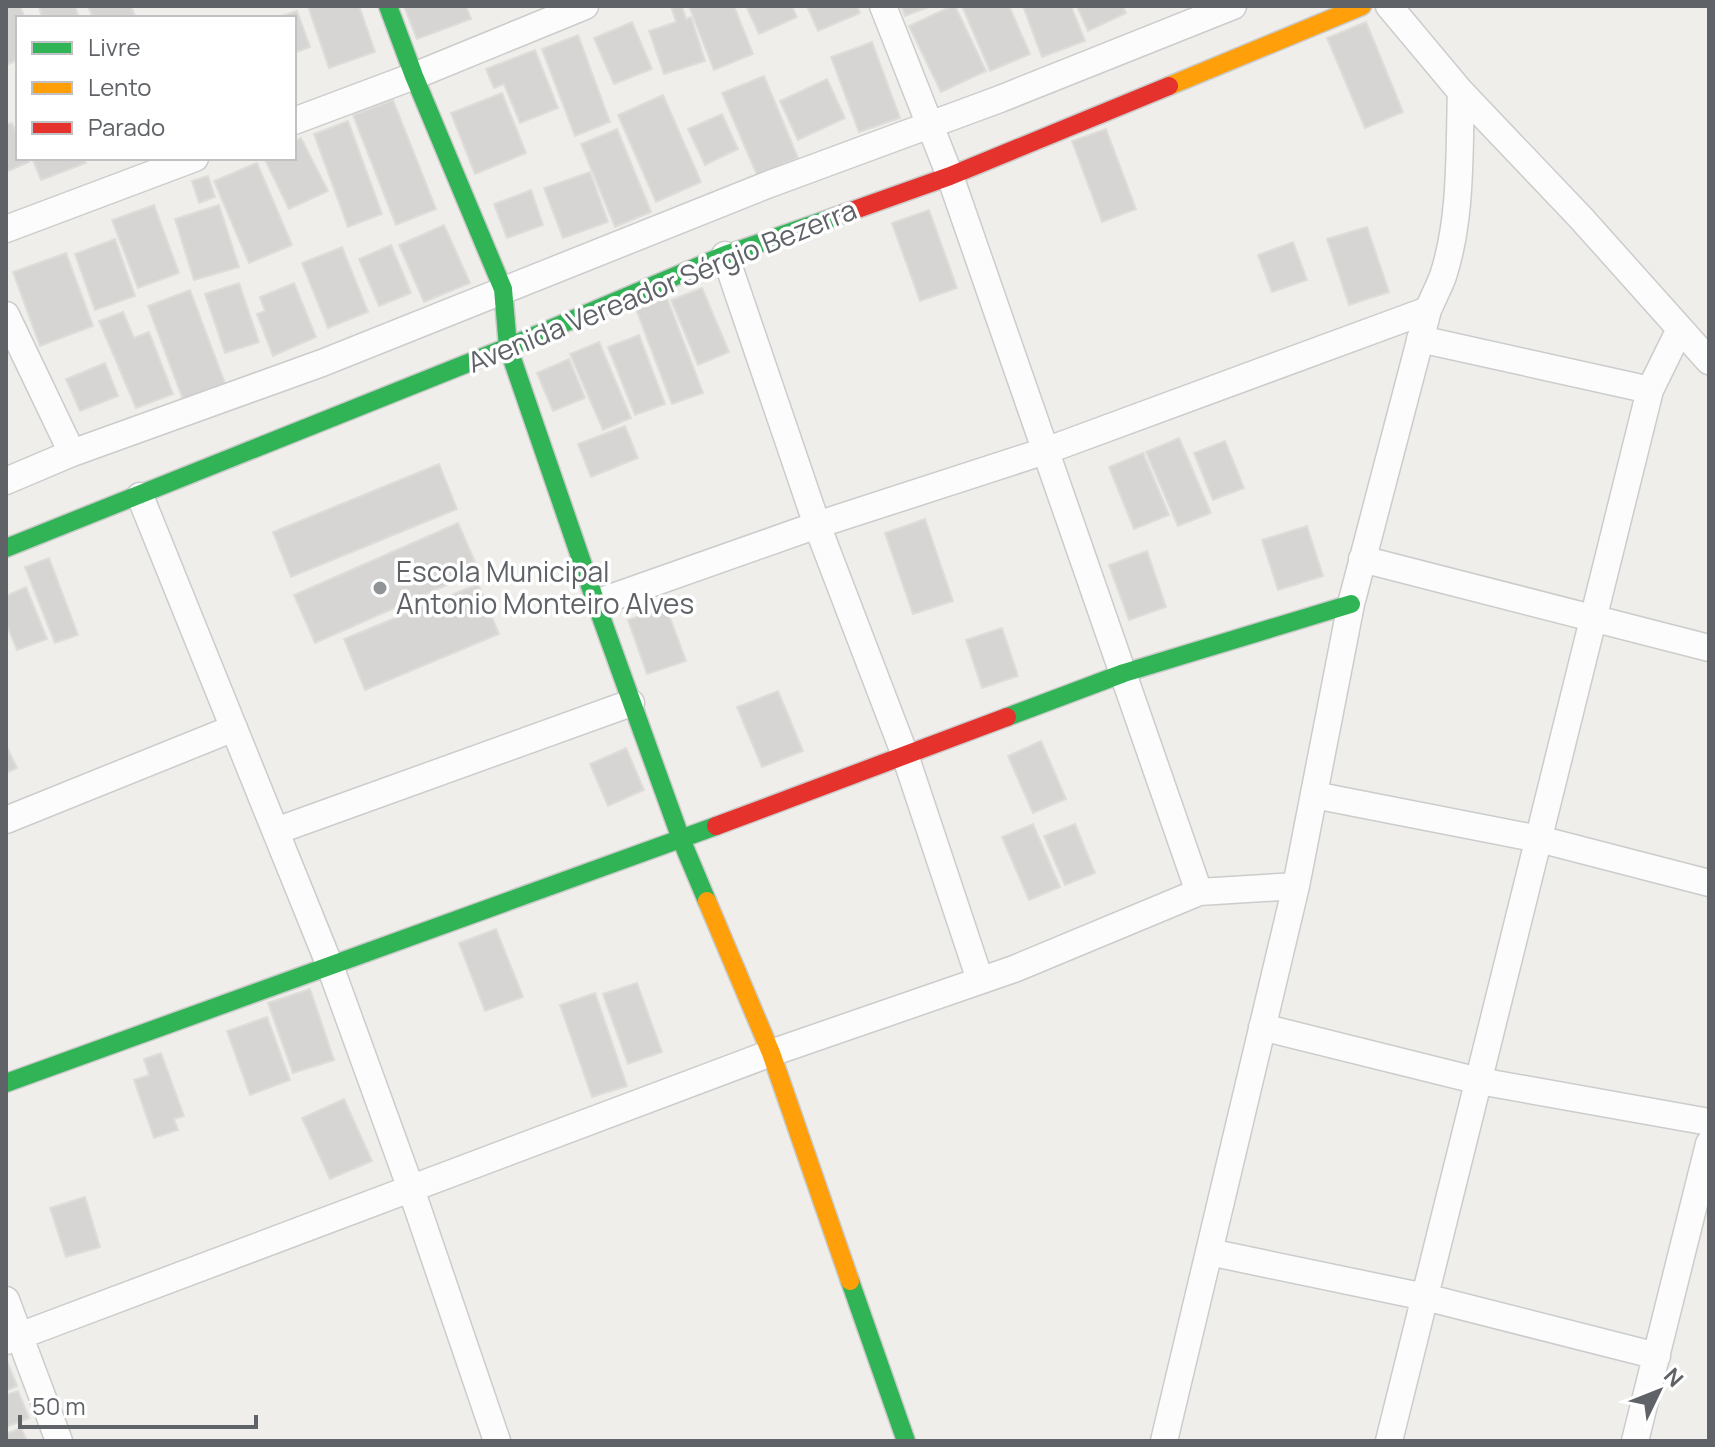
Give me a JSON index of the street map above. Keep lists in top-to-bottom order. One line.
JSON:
{"streets":{"street":["Avenida Vereador Sérgio Bezerra"]},"places":["Escola Municipal Antonio Monteiro Alves"],"legend":["Livre","Lento","Parado"],"scale_bar":"50 m","north":"top right"}
